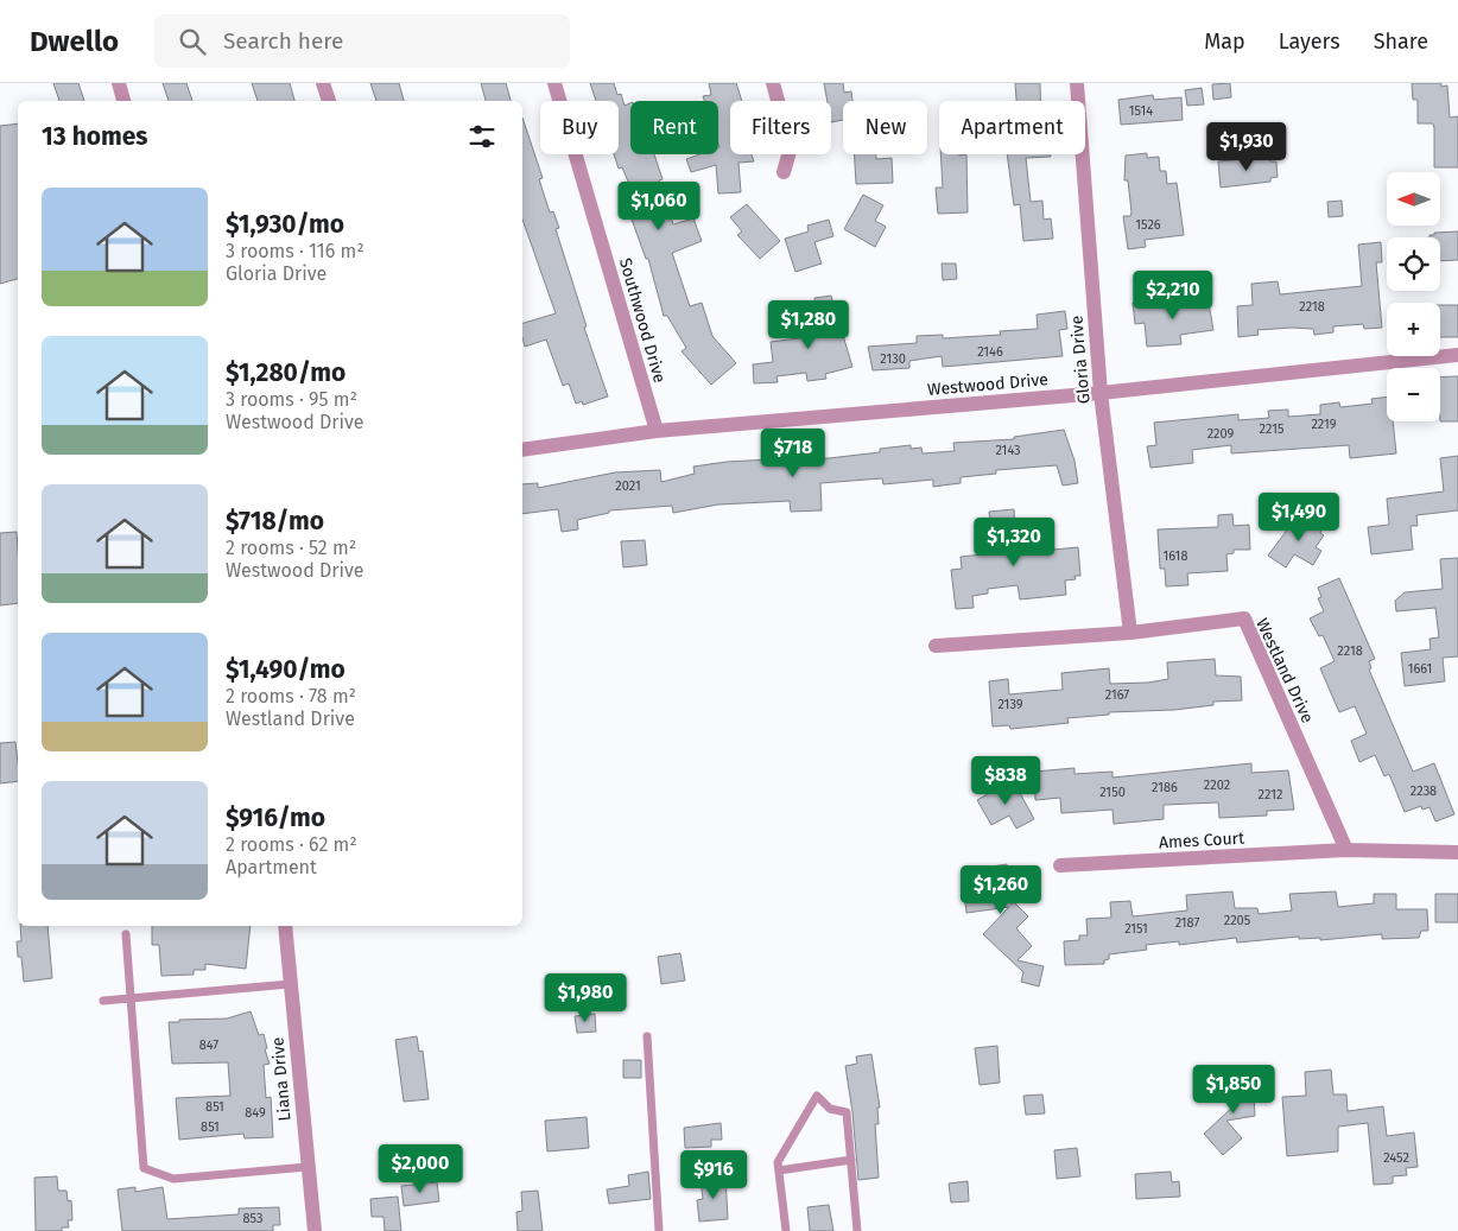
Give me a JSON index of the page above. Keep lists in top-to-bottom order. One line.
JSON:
{"streets":{"street":["Southwood Drive","Gloria Drive","Westwood Drive","Westland Drive","Ames Court","Liana Drive"]},"crossings":[["Southwood Drive","Westwood Drive"],["Gloria Drive","Westwood Drive"],["Gloria Drive","Westland Drive"],["Westland Drive","Ames Court"]],"house_numbers":["1514","1526","2218","2146","2130","2219","2215","2209","2143","2021","1618","2218","1661","2167","2139","2202","2186","2238","2150","2212","2205","2187","2151","847","851","849","851","2452","853"],"north":"left","page":{"header":"Dwello","search":"Search here","nav":["Map","Layers","Share"],"chip":["Buy","Rent","Filters","New","Apartment"],"heading":"13 homes","price":["$1,930","$1,060","$2,210","$1,280","$718","$1,490","$1,320","$838","$1,260","$1,980","$1,850","$2,000","$916"],"map_buttons":["+","−"],"list":[{"name":"$1,930/mo","note":"3 rooms · 116 m² · Gloria Drive"},{"name":"$1,280/mo","note":"3 rooms · 95 m² · Westwood Drive"},{"name":"$718/mo","note":"2 rooms · 52 m² · Westwood Drive"},{"name":"$1,490/mo","note":"2 rooms · 78 m² · Westland Drive"},{"name":"$916/mo","note":"2 rooms · 62 m² · Apartment"}]}}
